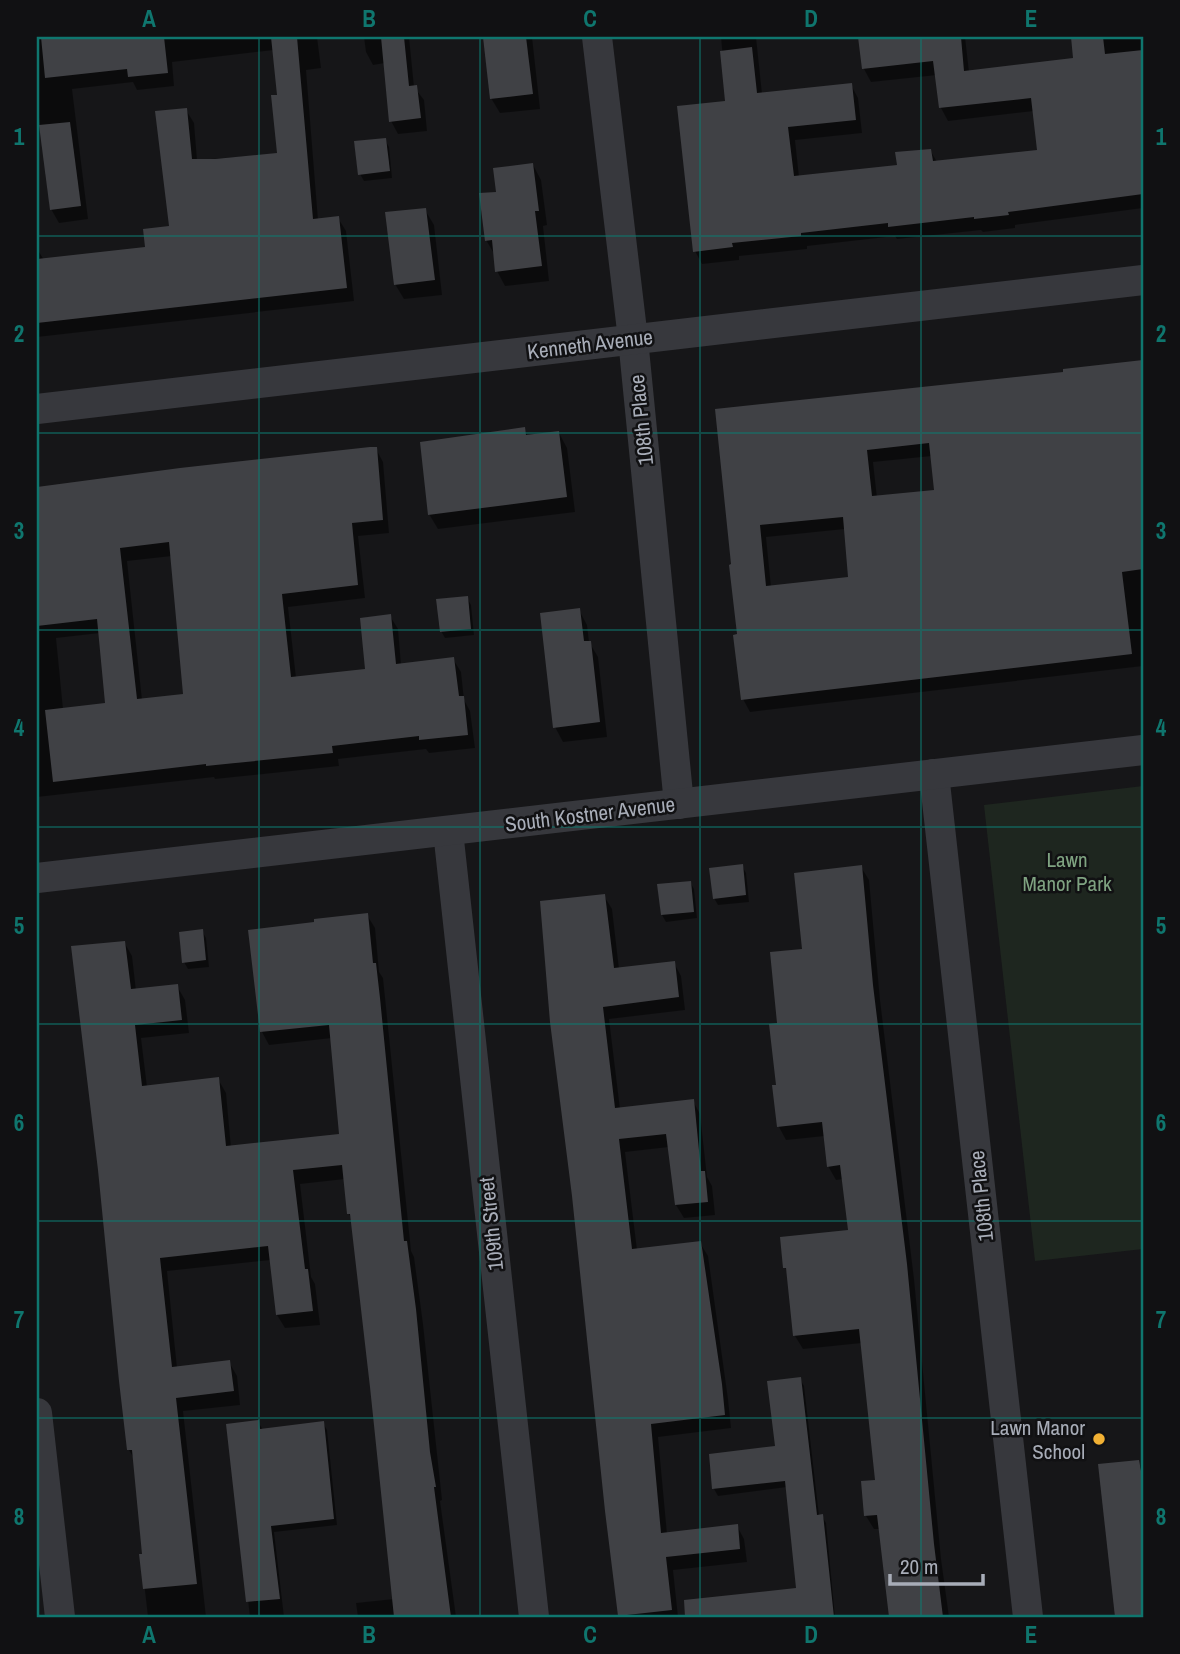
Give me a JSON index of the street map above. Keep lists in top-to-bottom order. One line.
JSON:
{"streets":{"street":["Kenneth Avenue","108th Place","South Kostner Avenue","109th Street"]},"crossings":[["Kenneth Avenue","108th Place"],["108th Place","South Kostner Avenue"],["South Kostner Avenue","109th Street"]],"parks":["Lawn Manor Park"],"places":["Lawn Manor School"],"scale_bar":"20 m","grid":{"columns":["A","B","C","D","E"],"rows":["1","2","3","4","5","6","7","8"]}}
